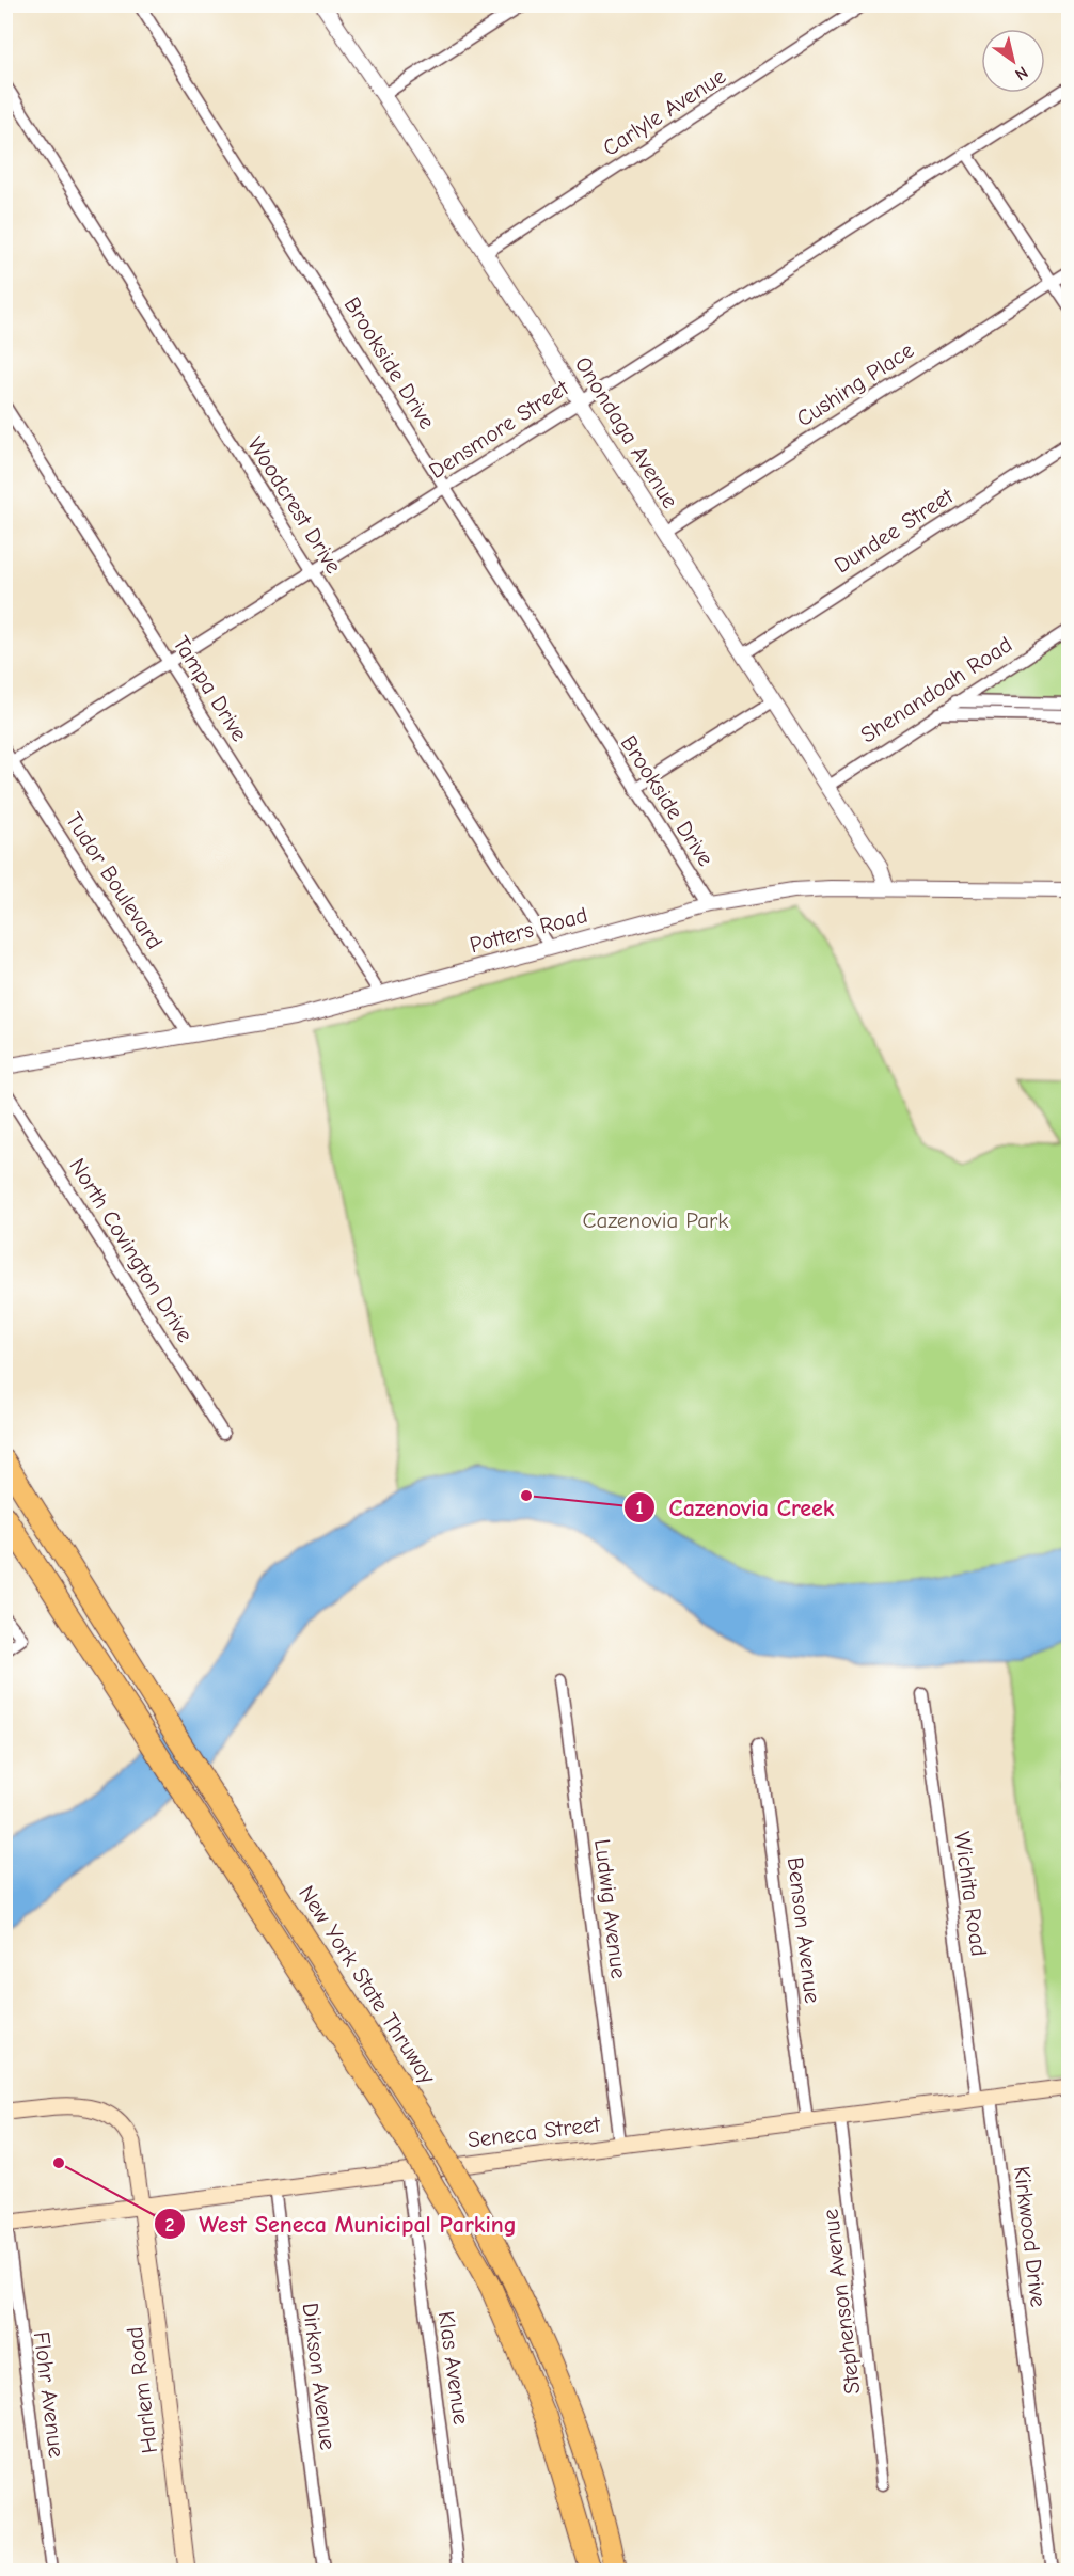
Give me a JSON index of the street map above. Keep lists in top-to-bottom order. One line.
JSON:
{"streets":{"highway":["New York State Thruway"],"main road":["Seneca Street","Harlem Road"],"street":["Carlyle Avenue","Brookside Drive","Cushing Place","Densmore Street","Onondaga Avenue","Woodcrest Drive","Dundee Street","Tampa Drive","Shenandoah Road","Tudor Boulevard","Potters Road","North Covington Drive","Wichita Road","Ludwig Avenue","Benson Avenue","Kirkwood Drive","Stephenson Avenue","Klas Avenue","Dirkson Avenue","Flohr Avenue"]},"crossings":[["Carlyle Avenue","Onondaga Avenue"],["Brookside Drive","Densmore Street"],["Brookside Drive","Potters Road"],["Cushing Place","Onondaga Avenue"],["Densmore Street","Onondaga Avenue"],["Densmore Street","Woodcrest Drive"],["Densmore Street","Tampa Drive"],["Densmore Street","Tudor Boulevard"],["Onondaga Avenue","Dundee Street"],["Onondaga Avenue","Shenandoah Road"],["Onondaga Avenue","Potters Road"],["Woodcrest Drive","Potters Road"],["Tampa Drive","Potters Road"],["Tudor Boulevard","Potters Road"],["Wichita Road","Seneca Street"],["Wichita Road","Kirkwood Drive"],["Ludwig Avenue","Seneca Street"],["Benson Avenue","Seneca Street"],["Seneca Street","Kirkwood Drive"],["Seneca Street","Stephenson Avenue"],["Seneca Street","Klas Avenue"],["Seneca Street","Dirkson Avenue"],["Seneca Street","Harlem Road"],["Seneca Street","Flohr Avenue"]],"parks":["Cazenovia Park"],"places":["Cazenovia Creek","West Seneca Municipal Parking"],"north":"bottom right"}
